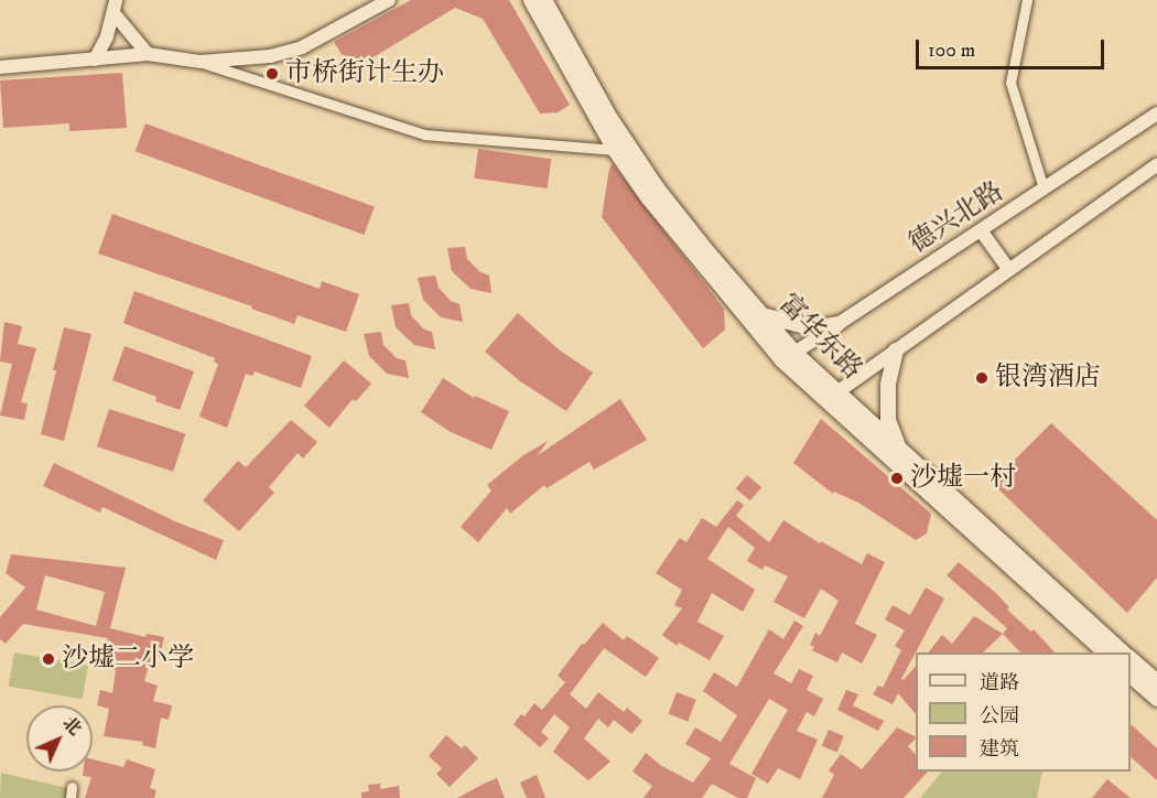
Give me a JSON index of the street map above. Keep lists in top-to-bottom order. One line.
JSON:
{"streets":{"main road":["富华东路"],"street":["德兴北路"]},"crossings":[["德兴北路","富华东路"]],"places":["市桥街计生办","银湾酒店","沙墟一村","沙墟二小学"],"legend":["道路","公园","建筑"],"scale_bar":"100 m","north":"top right"}
